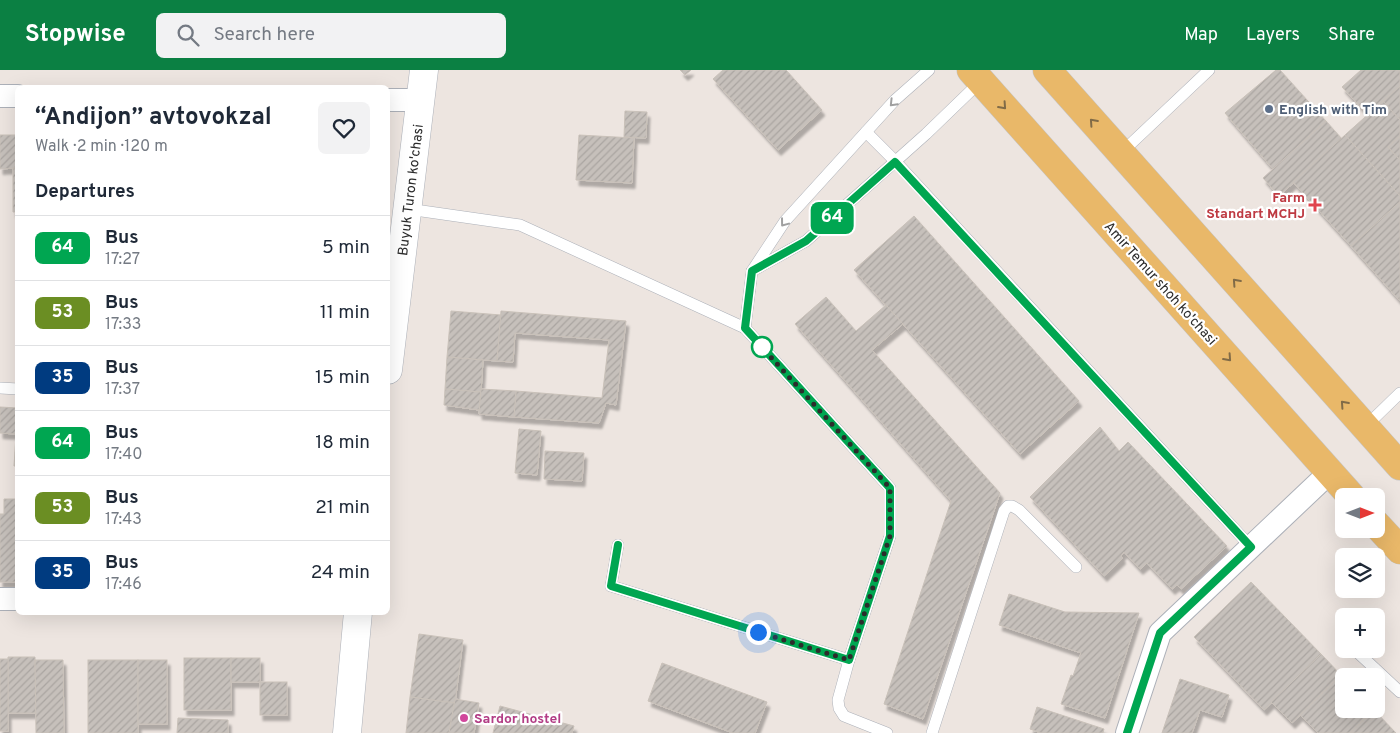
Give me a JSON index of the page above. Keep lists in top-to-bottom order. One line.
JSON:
{"streets":{"main road":["Amir Temur shoh ko'chasi"],"street":["Buyuk Turon ko'chasi"]},"places":{"other":["English with Tim","Sardor hostel"],"health":["Farm Standart MCHJ"]},"lines":["bus line 64"],"north":"right","page":{"header":"Stopwise","search":"Search here","nav":["Map","Layers","Share"],"on_map":"64","heading":[["“Andijon” avtovokzal","Walk · 2 min · 120 m"],"Departures"],"list":[{"mark":"64","name":"Bus","note":"17:27","value":"5 min"},{"mark":"53","name":"Bus","note":"17:33","value":"11 min"},{"mark":"35","name":"Bus","note":"17:37","value":"15 min"},{"mark":"64","name":"Bus","note":"17:40","value":"18 min"},{"mark":"53","name":"Bus","note":"17:43","value":"21 min"},{"mark":"35","name":"Bus","note":"17:46","value":"24 min"}],"map_buttons":["+","−"]}}
